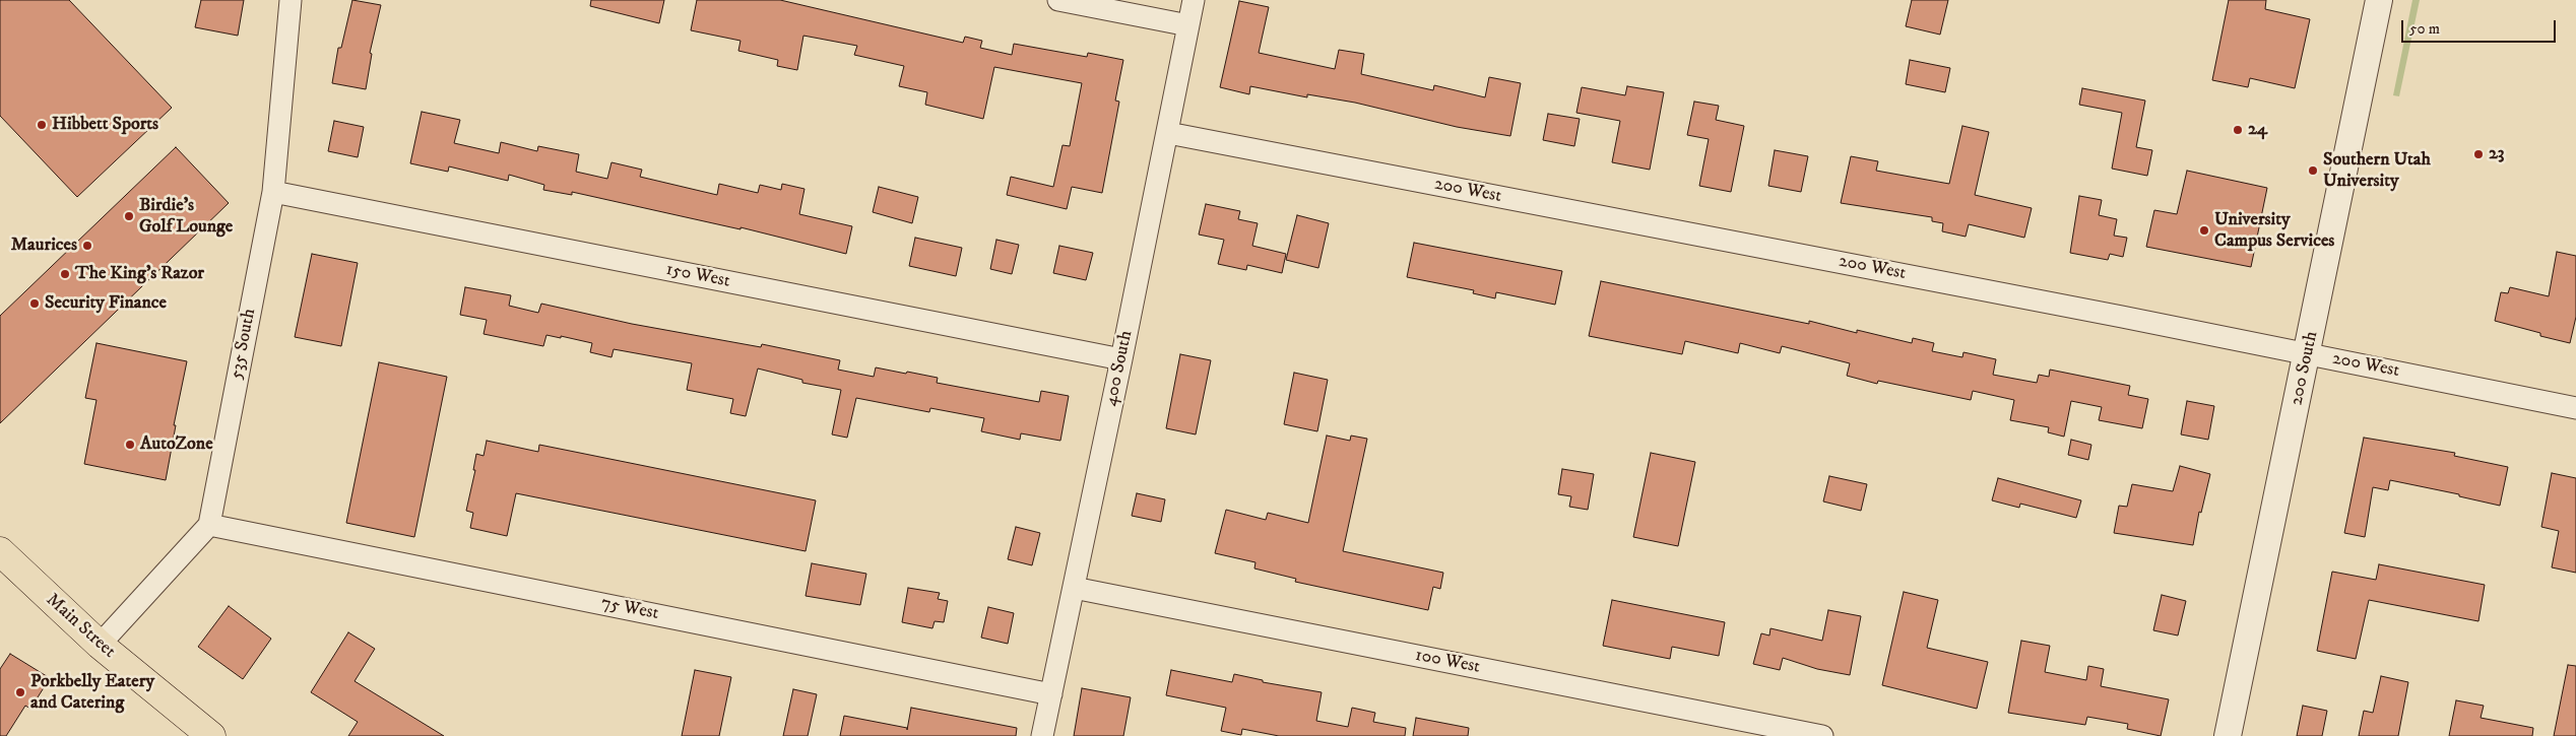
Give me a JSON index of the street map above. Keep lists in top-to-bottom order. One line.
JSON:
{"streets":{"main road":["Main Street"],"street":["200 West","150 West","535 South","400 South","200 South","75 West","100 West"]},"crossings":[["200 West","400 South"],["200 West","200 South"],["150 West","535 South"],["150 West","400 South"],["535 South","75 West"],["400 South","75 West"],["400 South","100 West"]],"places":["Hibbett Sports","24","23","Southern Utah University","Birdie's Golf Lounge","University Campus Services","Maurices","The King's Razor","Security Finance","AutoZone","Porkbelly Eatery and Catering"],"scale_bar":"50 m"}
